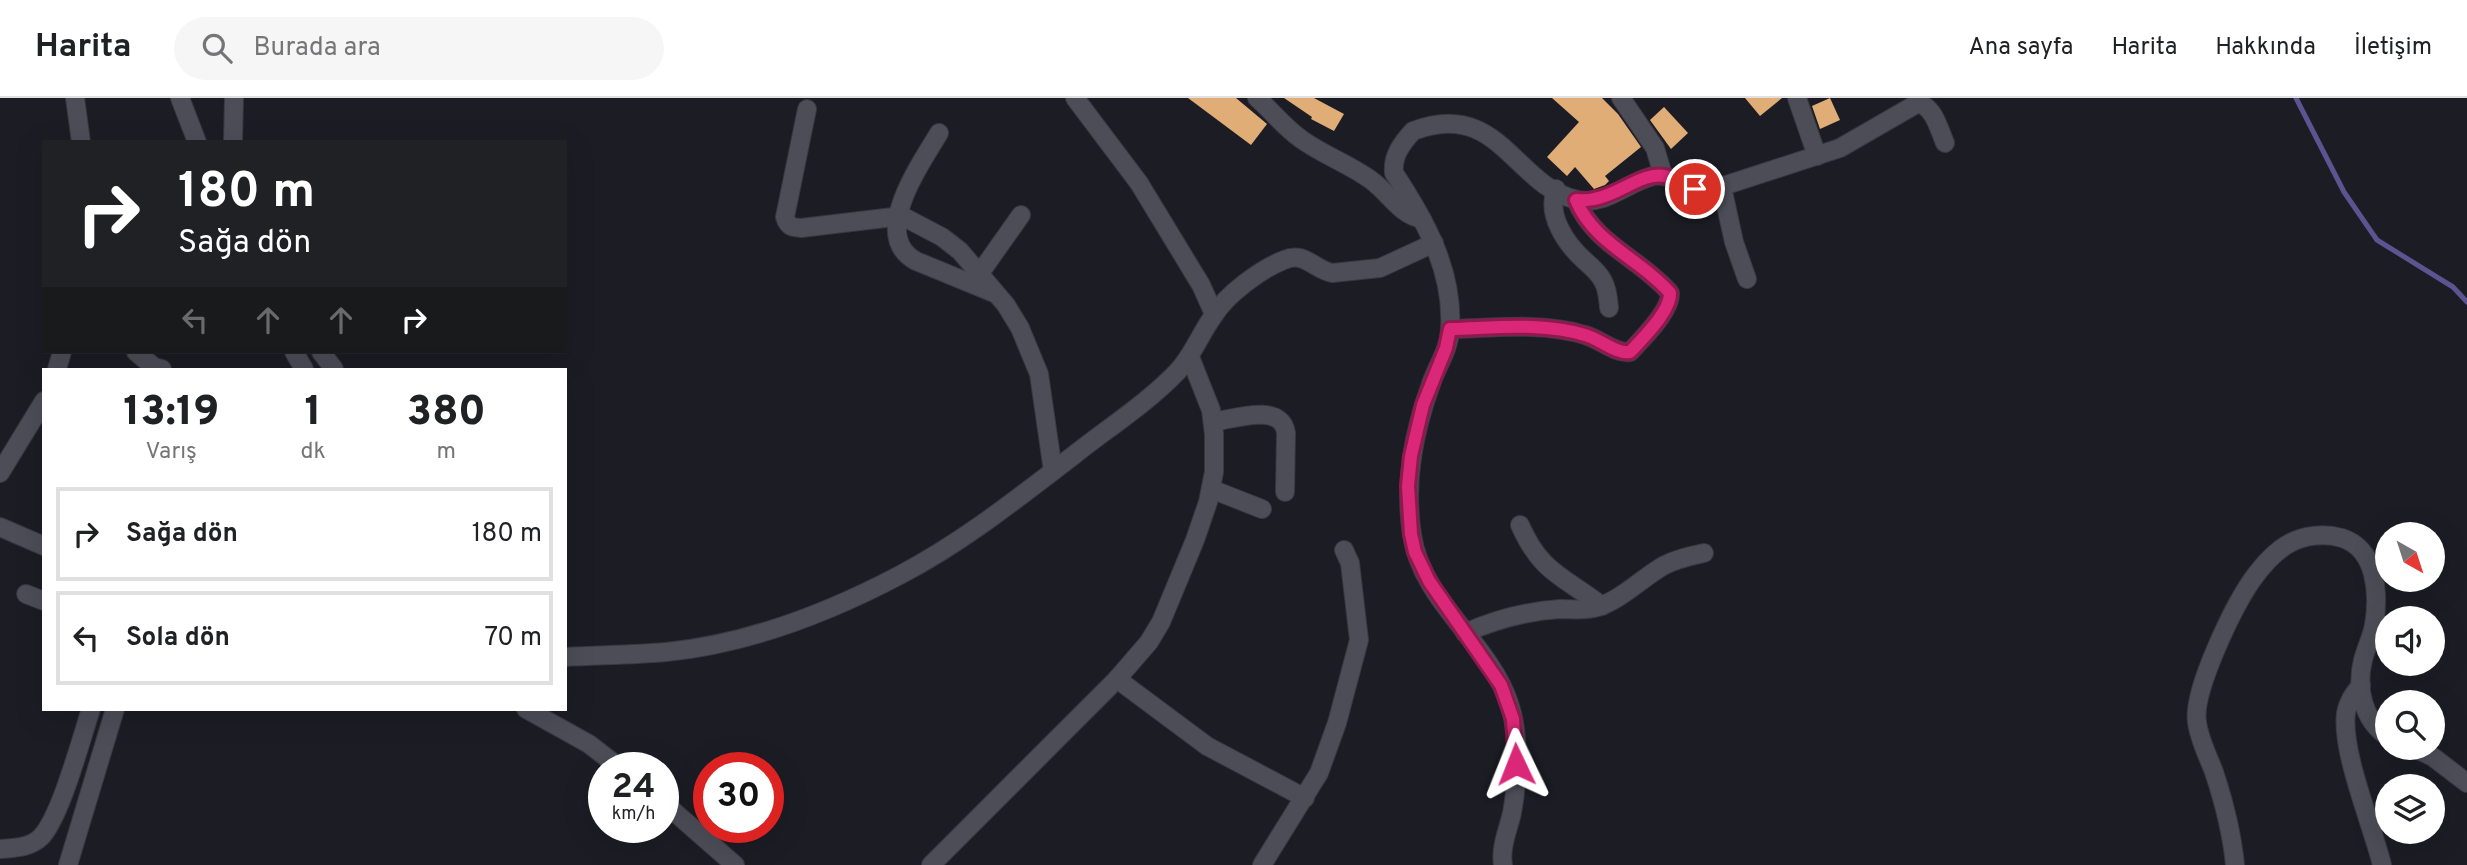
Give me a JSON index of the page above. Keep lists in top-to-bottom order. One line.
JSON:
{"north":"bottom right","page":{"header":"Harita","search":"Burada ara","nav":["Ana sayfa","Harita","Hakkında","İletişim"],"turn":["180 m","Sağa dön"],"eta":["13:19","Varış","1","dk","380","m"],"list":[{"name":"Sağa dön","value":"180 m"},{"name":"Sola dön","value":"70 m"}],"speed":"24 km/h","limit":"30"}}
